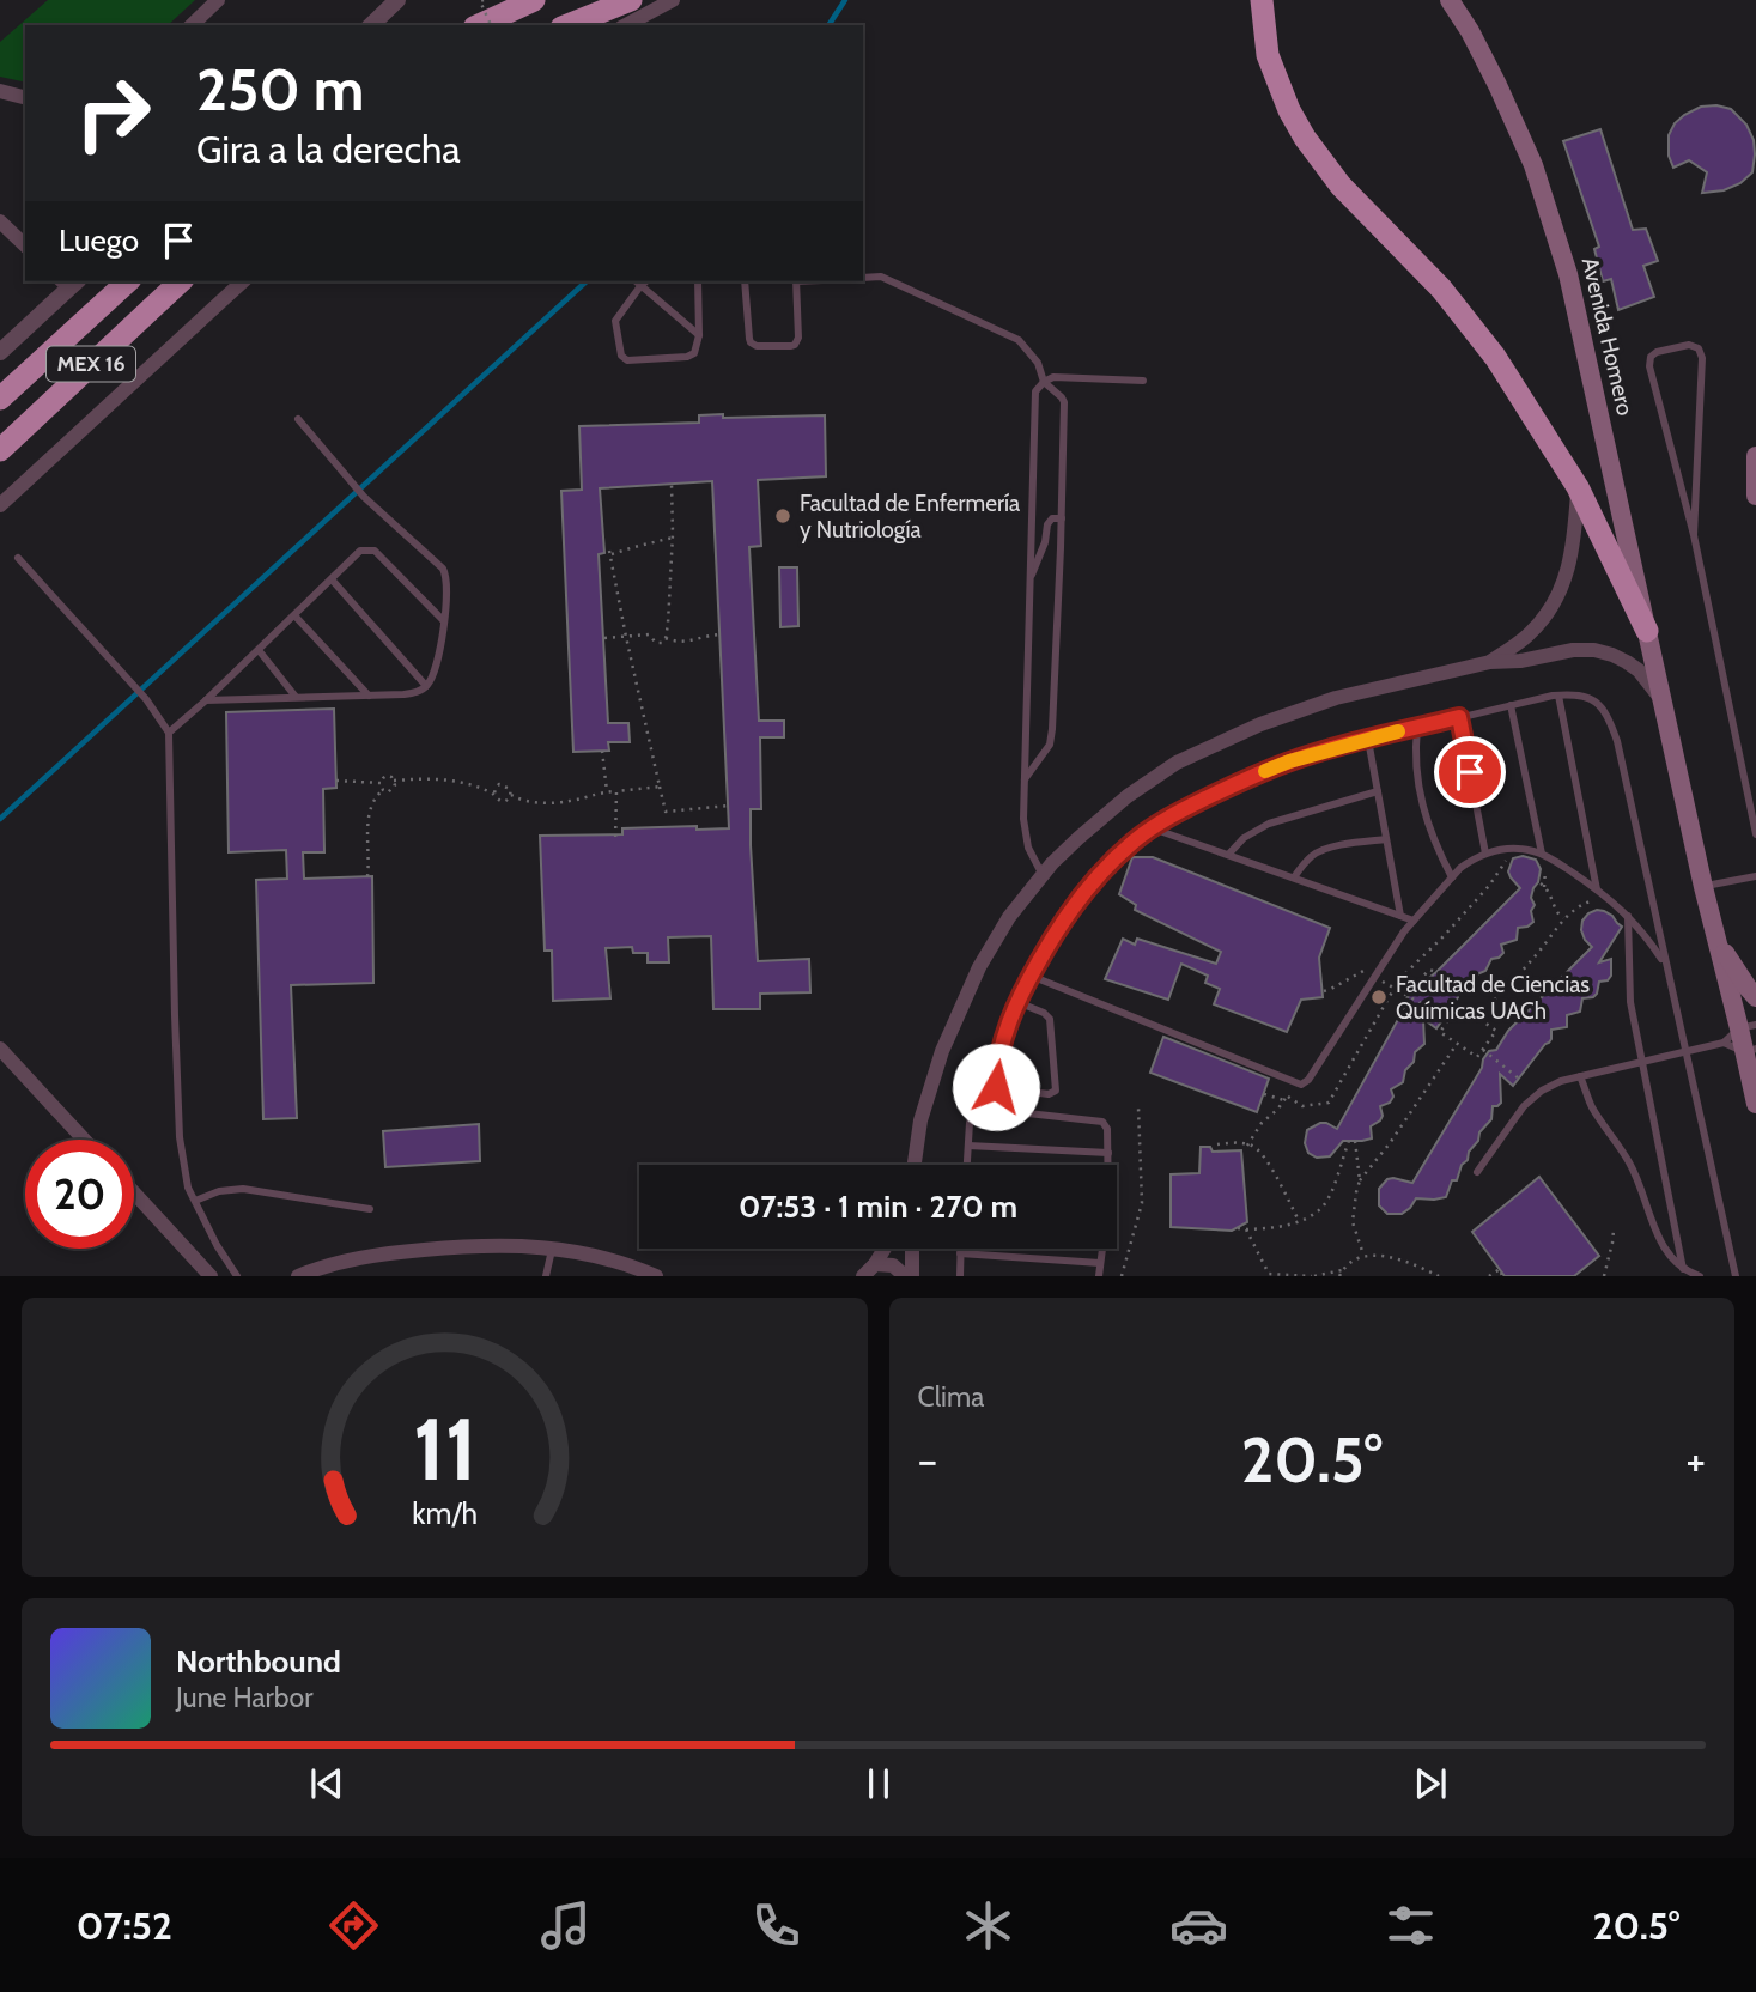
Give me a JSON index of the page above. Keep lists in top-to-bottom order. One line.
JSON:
{"streets":{"highway":["MEX 16"],"main road":["Avenida Homero"]},"places":["Facultad de Enfermería y Nutriología","Facultad de Ciencias Químicas UACh"],"page":{"turn":["250 m","Gira a la derecha"],"then":"Luego","limit":"20","trip":"07:53 · 1 min · 270 m","tile":"Clima","heat":["−","20.5°","+"],"song":["Northbound","June Harbor"],"tabs":["07:52","20.5°"],"gauge":["11","km/h"]}}
